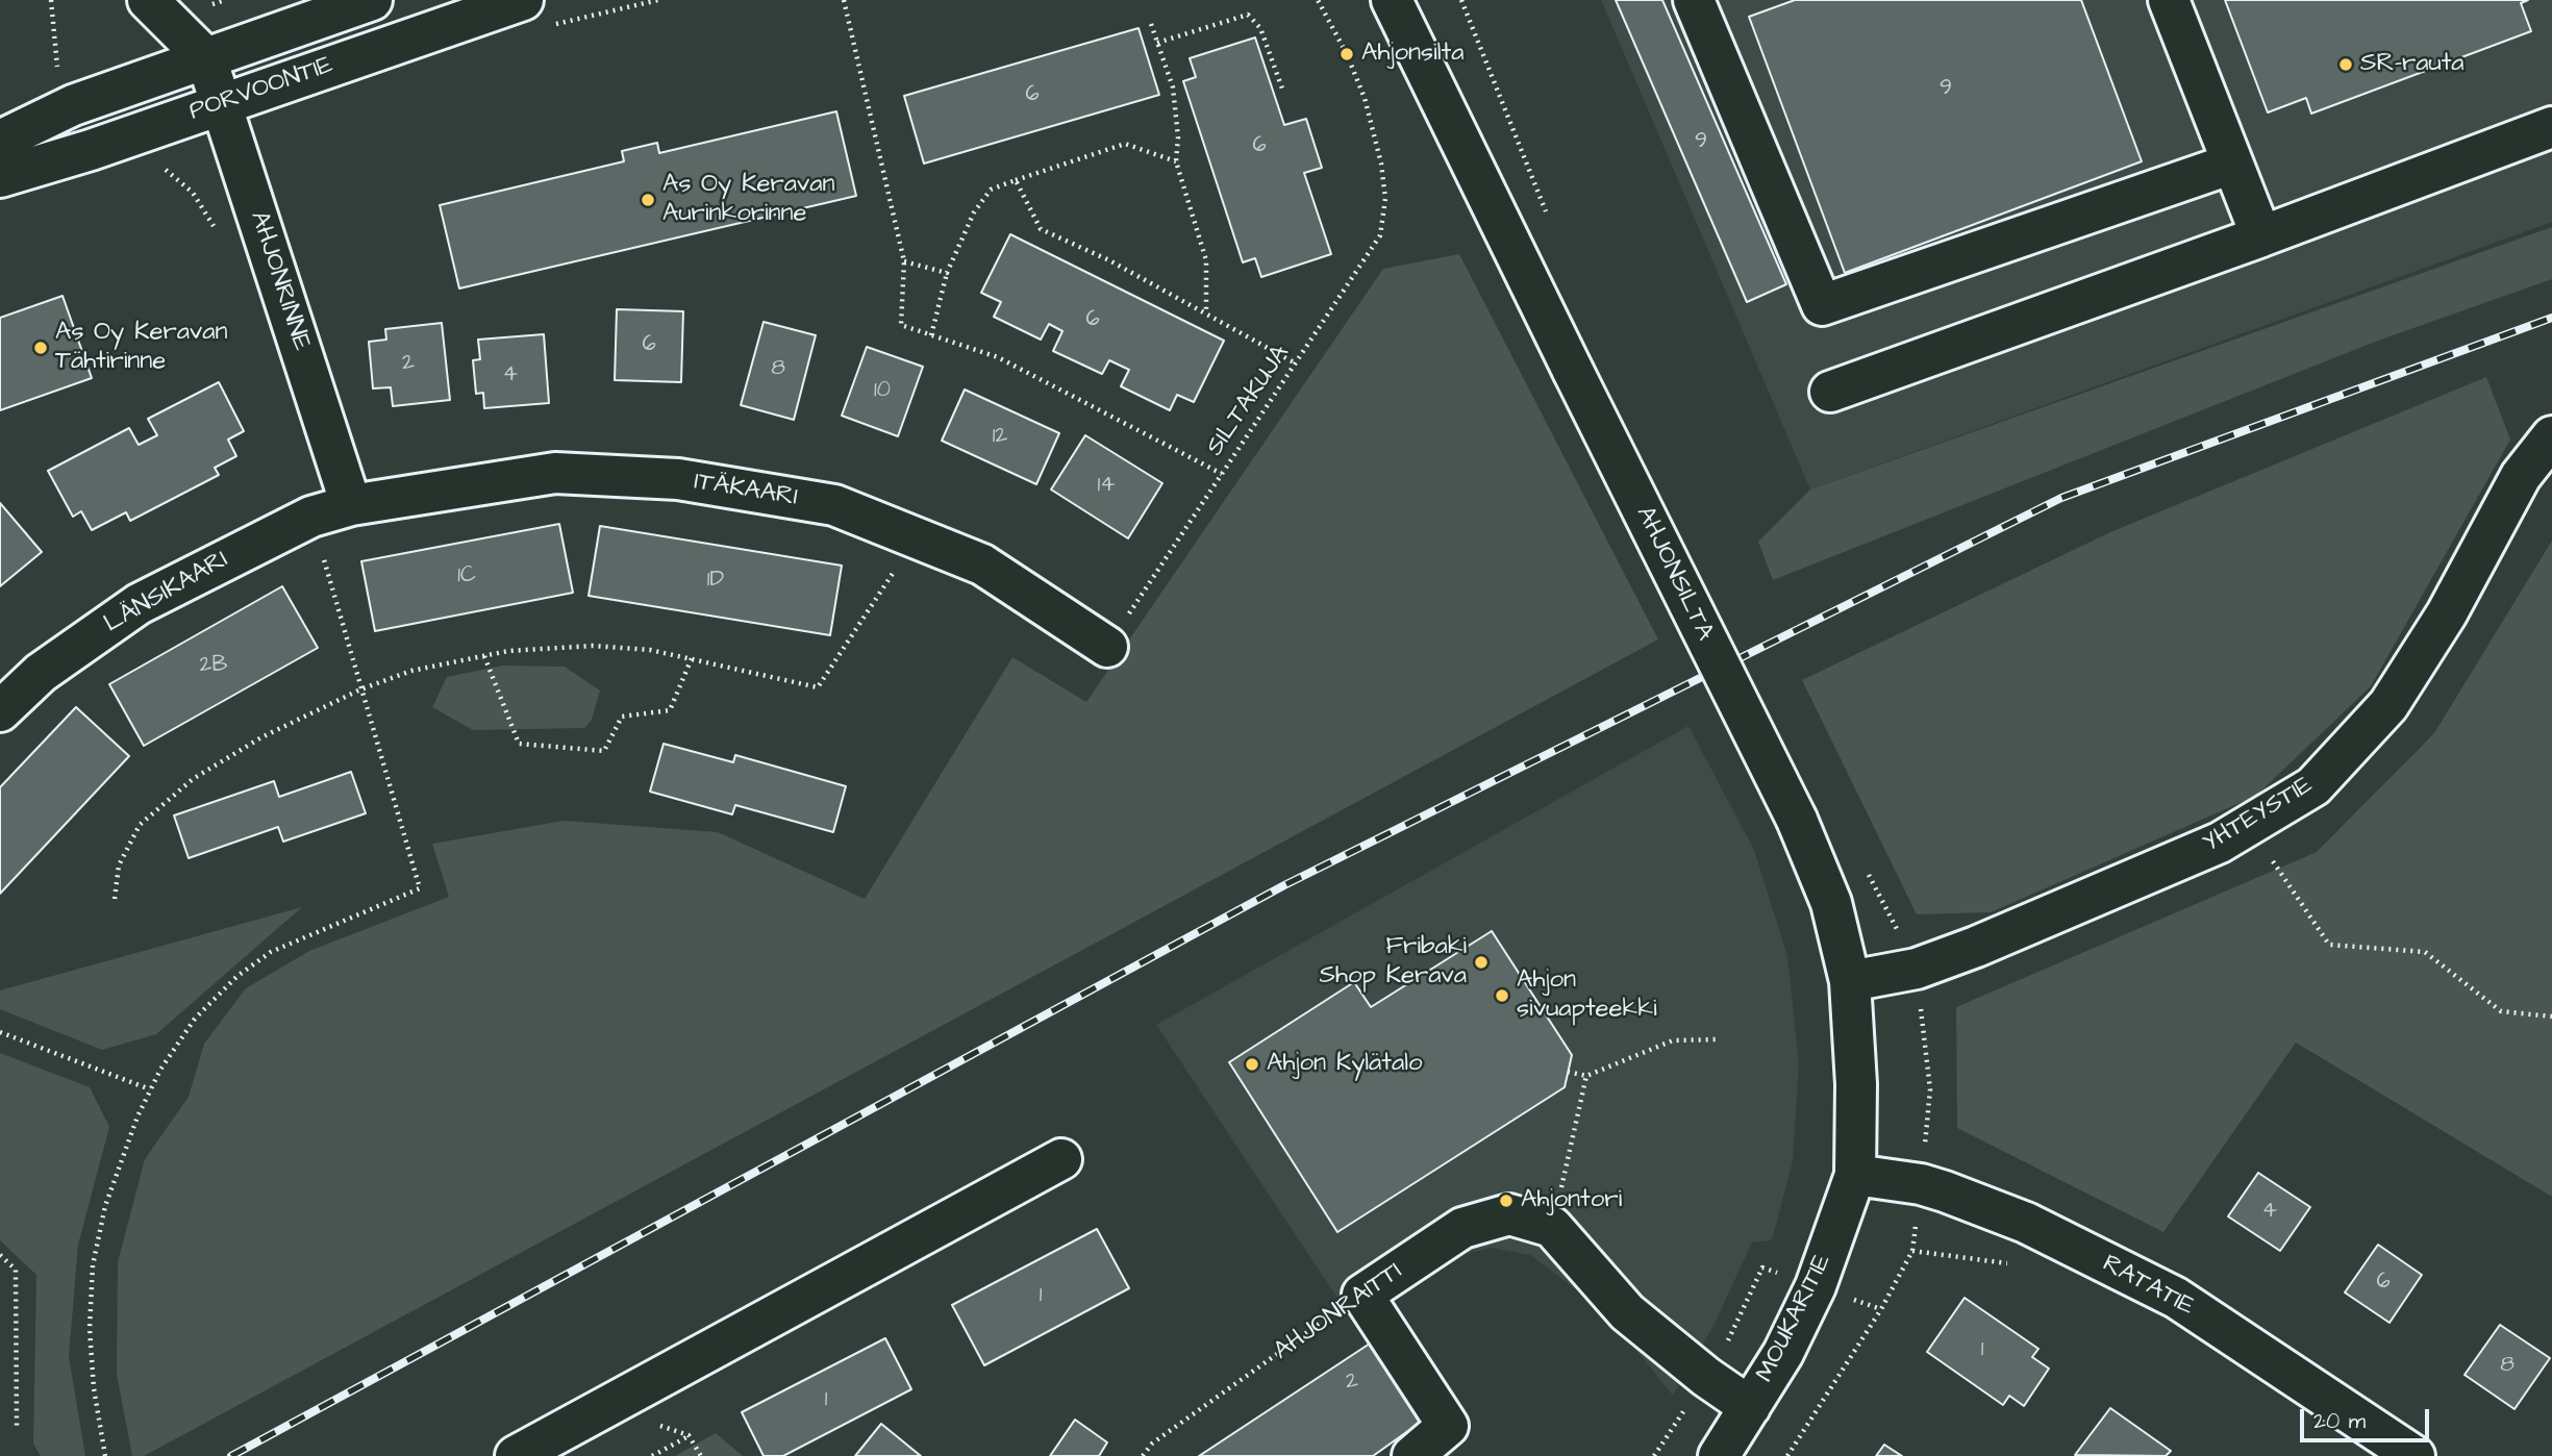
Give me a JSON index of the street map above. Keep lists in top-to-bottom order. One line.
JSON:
{"streets":{"street":["PORVOONTIE","AHJONRINNE","ITÄKAARI","AHJONSILTA","LÄNSIKAARI","YHTEYSTIE","RATATIE","AHJONRAITTI","MOUKARITIE"],"path":["SILTAKUJA"]},"crossings":[["PORVOONTIE","AHJONRINNE"],["AHJONRINNE","ITÄKAARI"],["AHJONRINNE","LÄNSIKAARI"],["SILTAKUJA","ITÄKAARI"],["ITÄKAARI","LÄNSIKAARI"],["AHJONSILTA","YHTEYSTIE"],["AHJONSILTA","RATATIE"],["AHJONSILTA","MOUKARITIE"],["RATATIE","MOUKARITIE"]],"places":["Ahjonsilta","SR-rauta","As Oy Keravan Aurinkorinne","As Oy Keravan Tähtirinne","Fribaki Shop Kerava","Ahjon sivuapteekki","Ahjon Kylätalo","Ahjontori"],"house_numbers":["9","6","9","6","6","6","2","8","4","10","12","14","1C","1D","2B","4","6","1","1","8","2","1"],"scale_bar":"20 m"}
